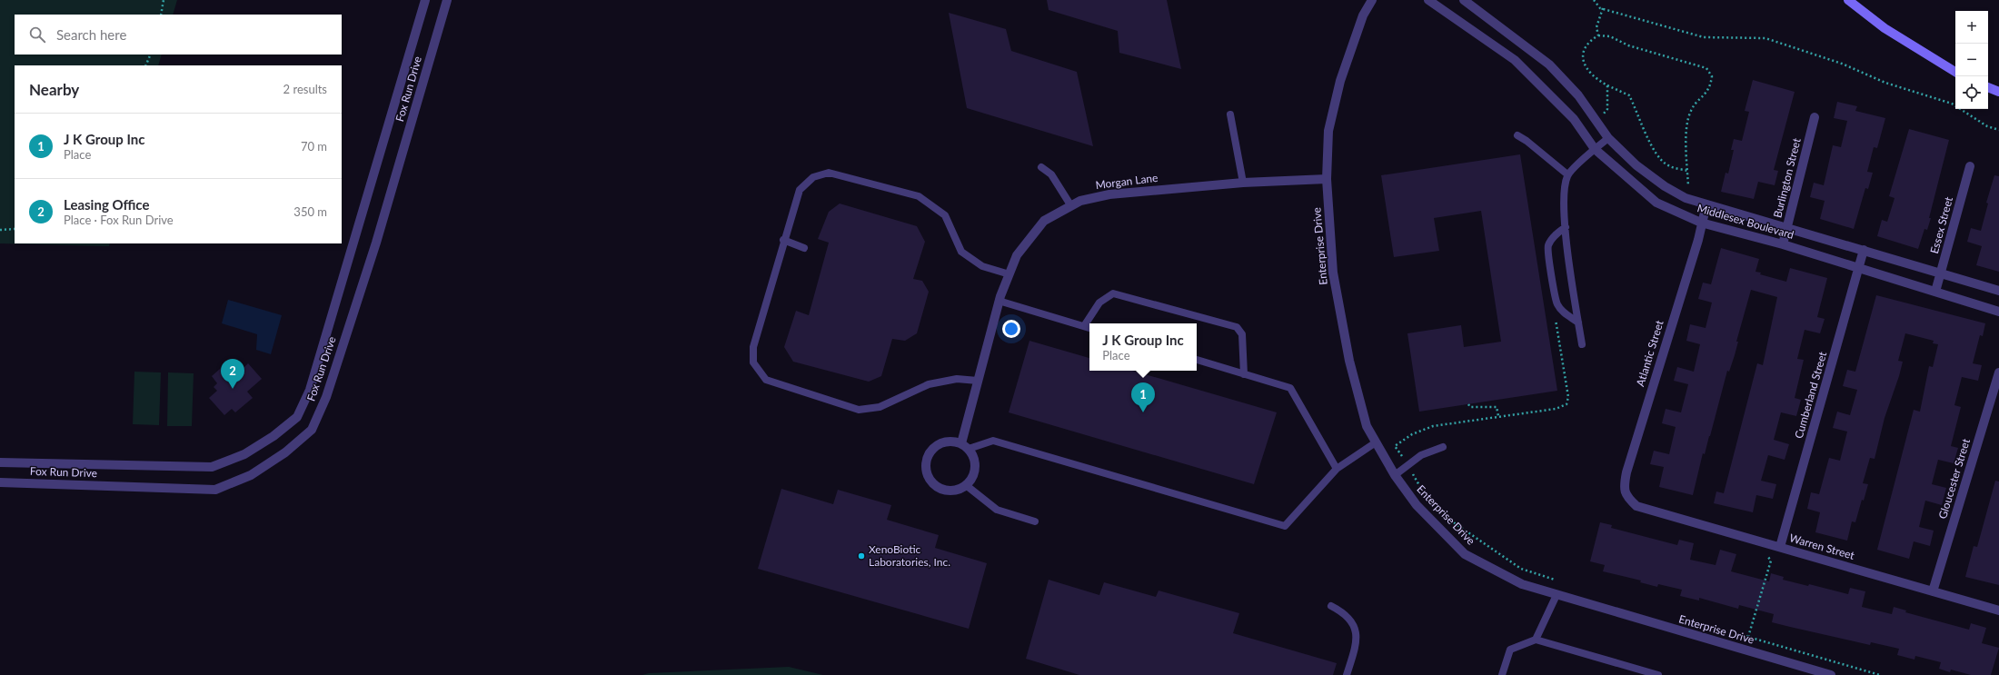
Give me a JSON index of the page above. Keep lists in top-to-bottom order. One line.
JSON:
{"streets":{"street":["Fox Run Drive","Burlington Street","Morgan Lane","Middlesex Boulevard","Essex Street","Enterprise Drive","Atlantic Street","Cumberland Street","Gloucester Street","Warren Street"]},"crossings":[["Burlington Street","Middlesex Boulevard"],["Morgan Lane","Enterprise Drive"],["Middlesex Boulevard","Essex Street"],["Middlesex Boulevard","Atlantic Street"],["Middlesex Boulevard","Cumberland Street"],["Atlantic Street","Warren Street"],["Cumberland Street","Warren Street"],["Gloucester Street","Warren Street"]],"places":["XenoBiotic Laboratories, Inc."],"page":{"map_buttons":["+","−"],"search":"Search here","heading":["Nearby","2 results"],"list":[{"mark":"1","name":"J K Group Inc","note":"Place","value":"70 m"},{"mark":"2","name":"Leasing Office","note":"Place · Fox Run Drive","value":"350 m"}],"popup":["J K Group Inc","Place"],"pins":["2","1"]}}
